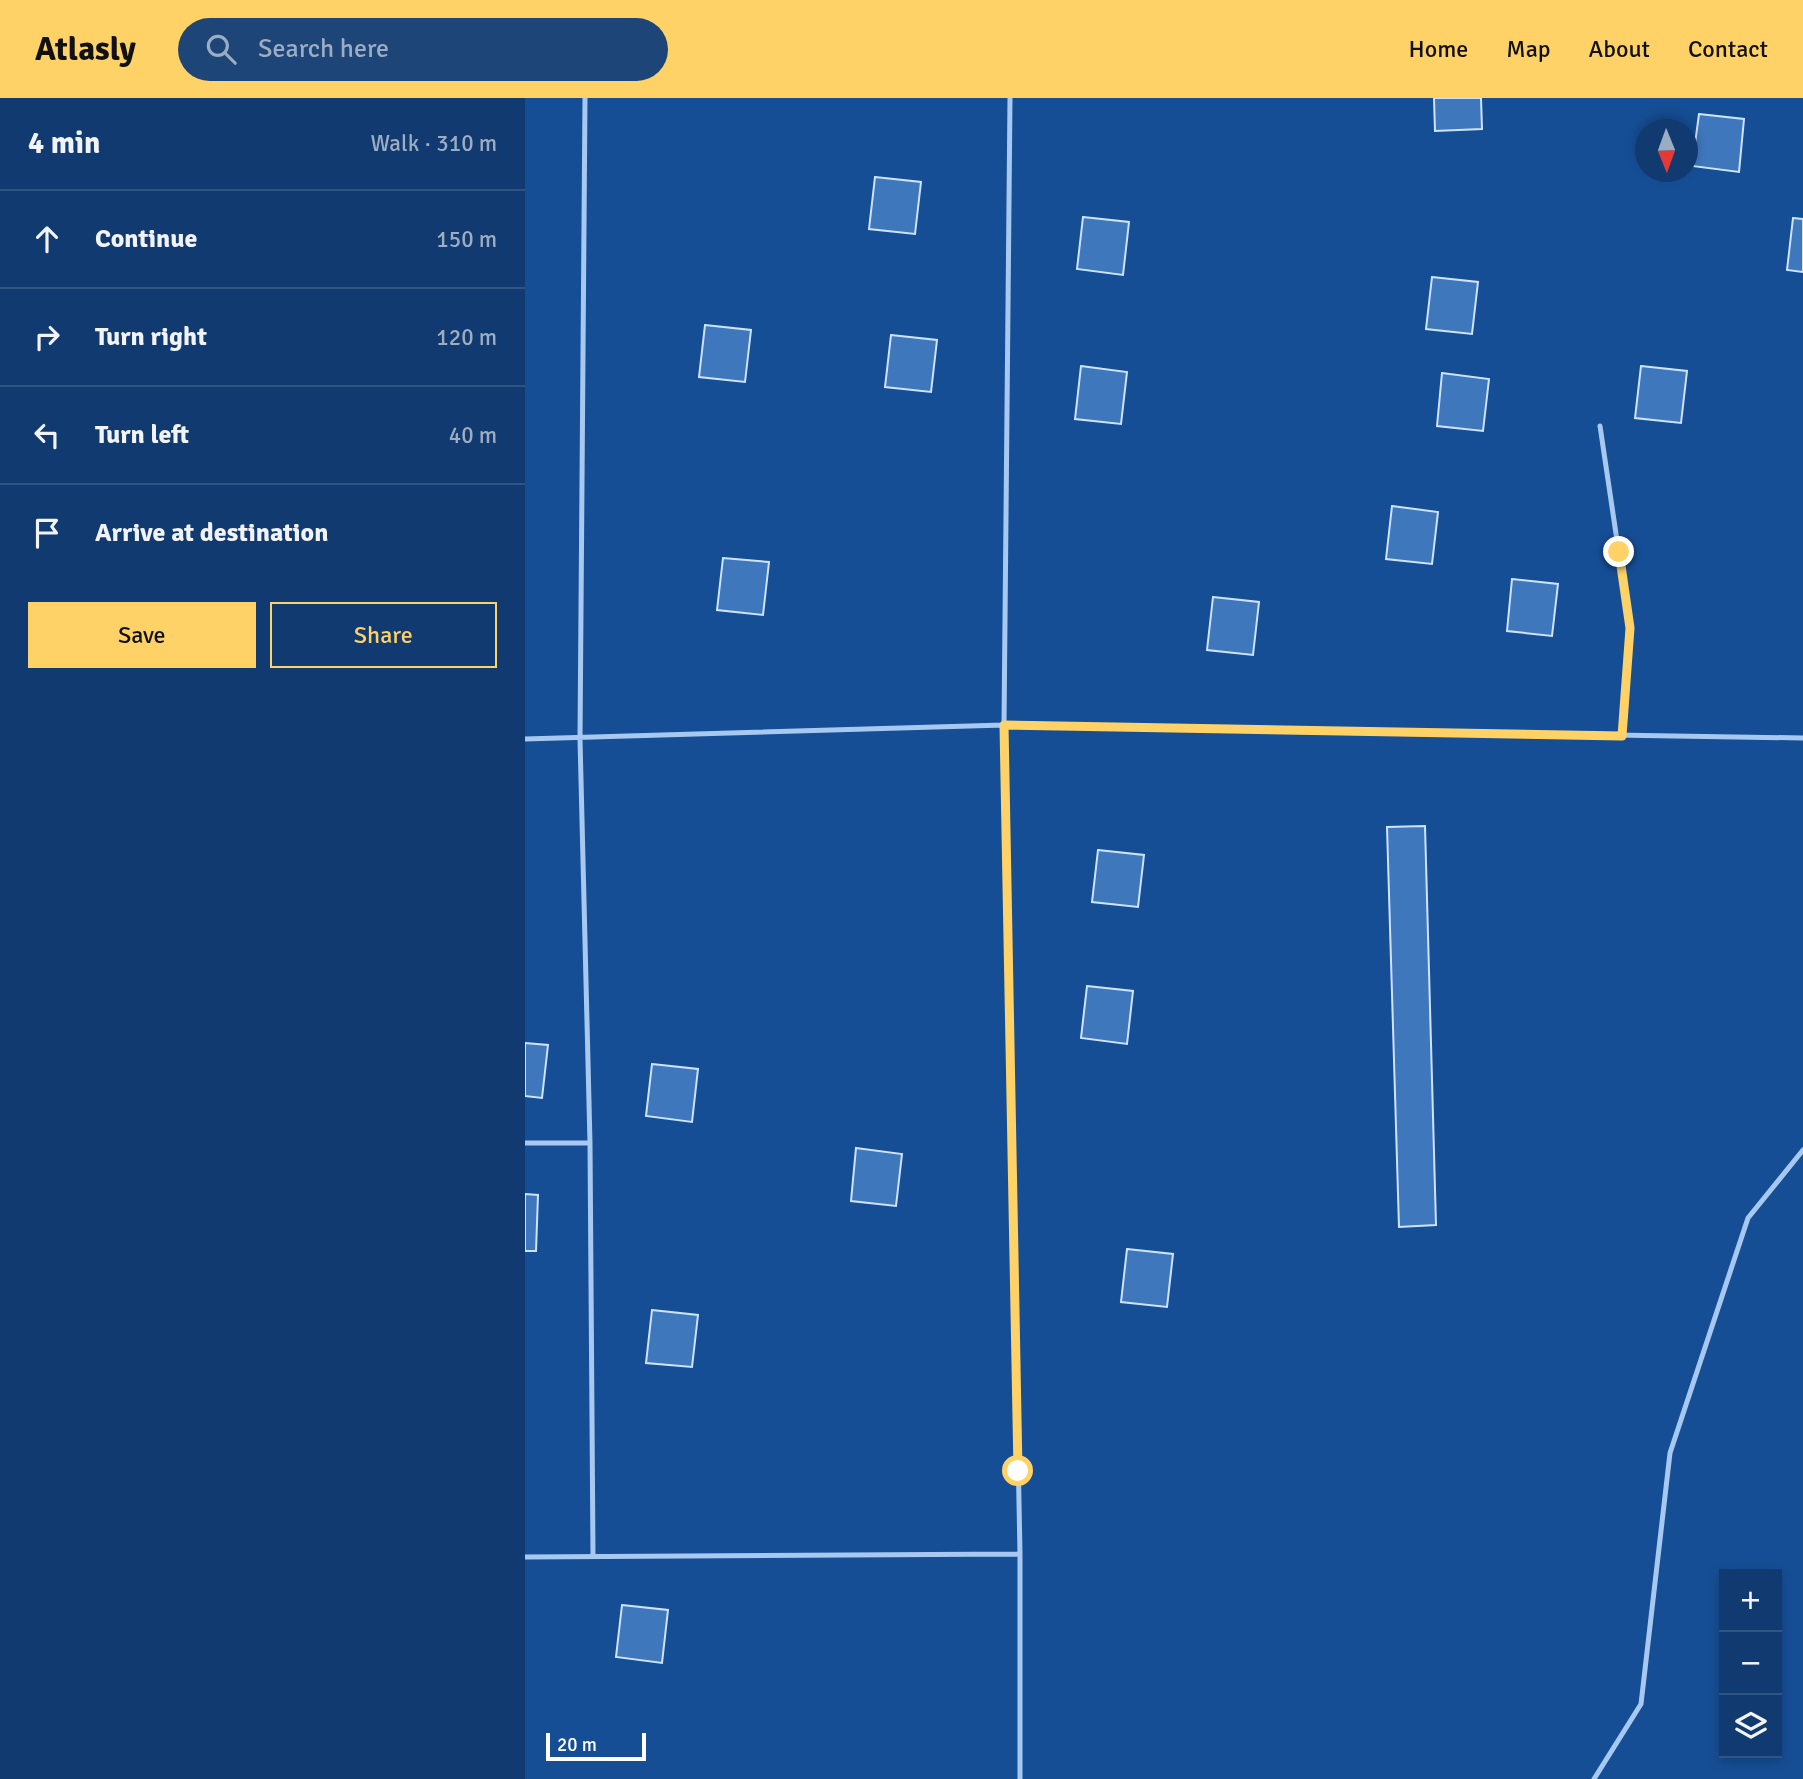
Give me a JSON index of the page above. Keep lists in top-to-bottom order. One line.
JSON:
{"scale_bar":"20 m","north":"bottom","page":{"header":"Atlasly","search":"Search here","nav":["Home","Map","About","Contact"],"heading":["4 min","Walk · 310 m"],"list":[["Continue","150 m"],["Turn right","120 m"],["Turn left","40 m"],"Arrive at destination"],"buttons":["Save","Share"],"map_buttons":["+","−"],"scale":"20 m"}}
